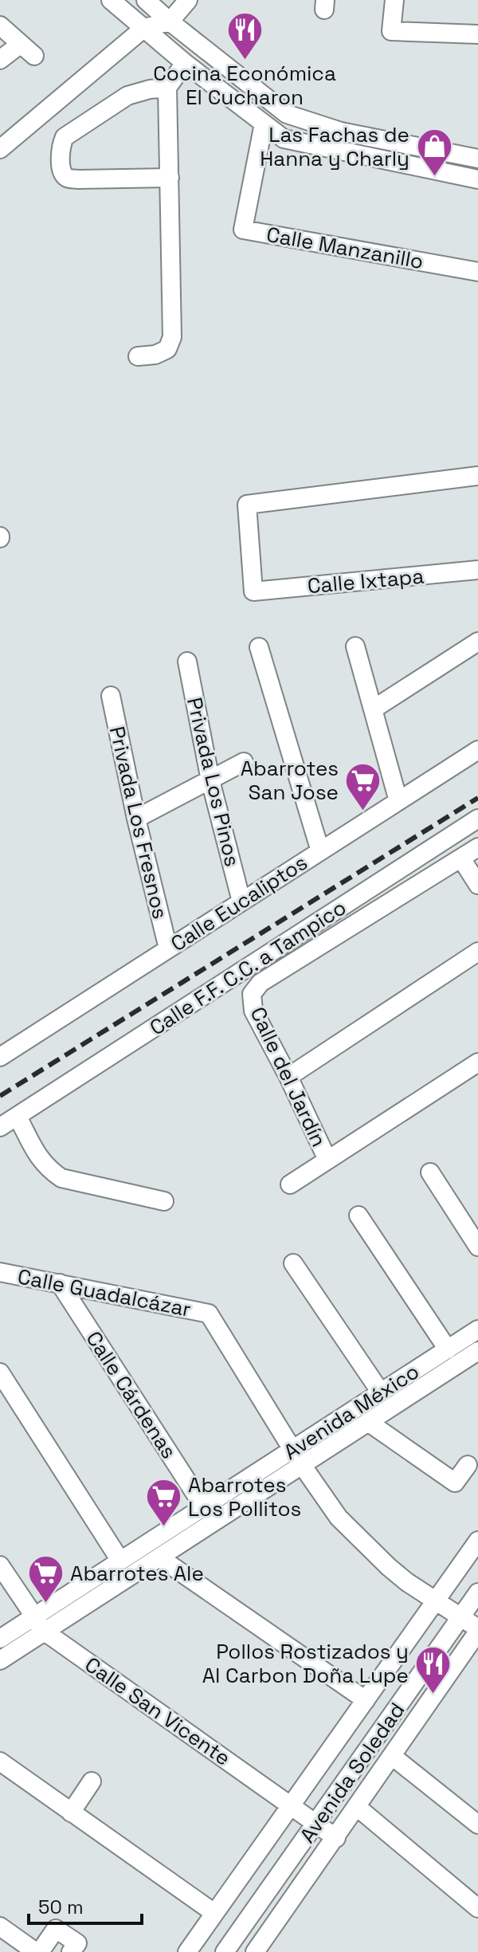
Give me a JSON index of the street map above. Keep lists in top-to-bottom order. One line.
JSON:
{"streets":{"street":["Calle Manzanillo","Calle Ixtapa","Privada Los Pinos","Privada Los Fresnos","Calle Eucaliptos","Calle F.F. C.C. a Tampico","Calle del Jardín","Calle Guadalcázar","Calle Cárdenas","Avenida México","Calle San Vicente","Avenida Soledad"]},"crossings":[["Privada Los Pinos","Calle Eucaliptos"],["Privada Los Fresnos","Calle Eucaliptos"],["Calle Guadalcázar","Calle Cárdenas"],["Calle Guadalcázar","Avenida México"],["Calle Cárdenas","Avenida México"],["Avenida México","Calle San Vicente"],["Calle San Vicente","Avenida Soledad"]],"places":{"restaurant":["Cocina Económica El Cucharon","Pollos Rostizados y Al Carbon Doña Lupe"],"shop":["Las Fachas de Hanna y Charly"],"supermarket":["Abarrotes San Jose","Abarrotes Los Pollitos","Abarrotes Ale"]},"scale_bar":"50 m"}
